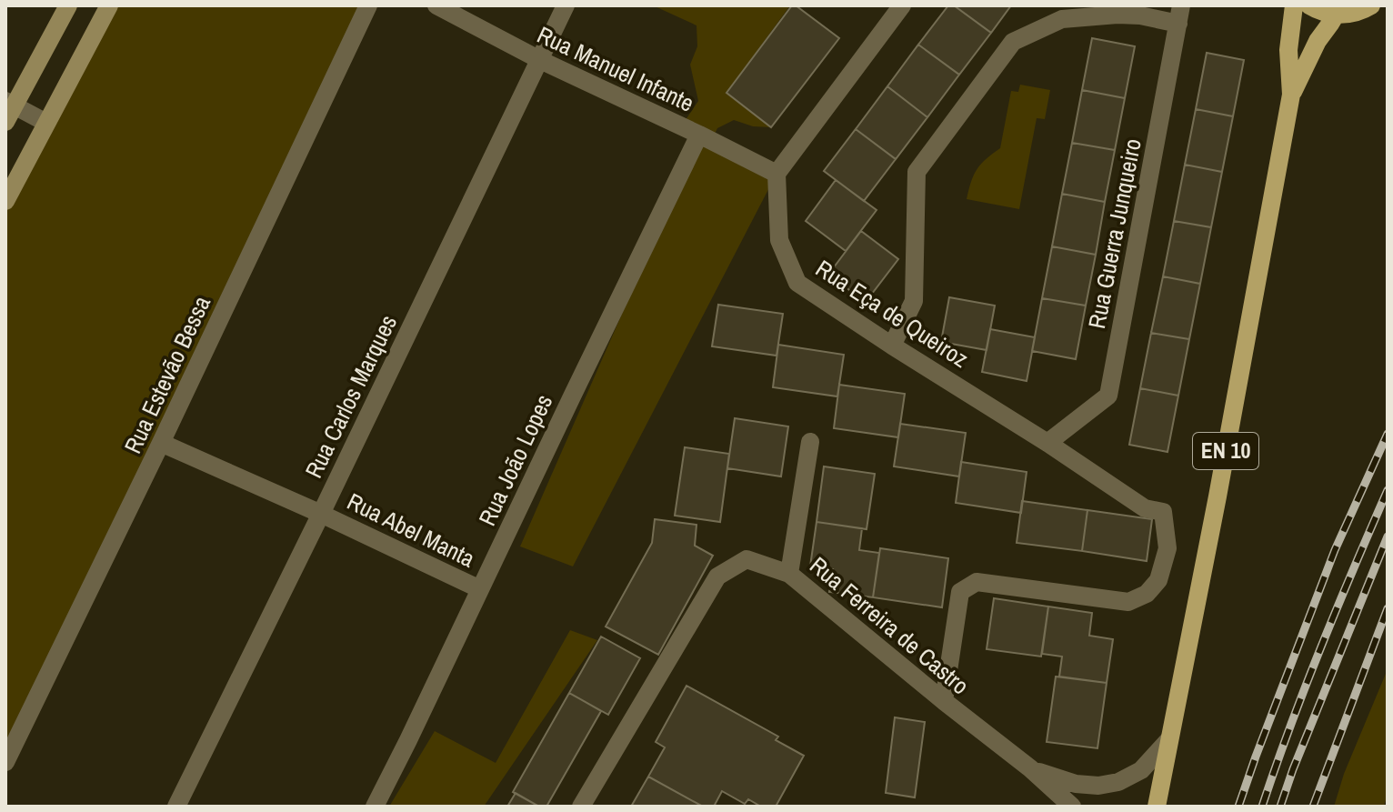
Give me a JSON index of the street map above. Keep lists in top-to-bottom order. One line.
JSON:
{"streets":{"main road":["EN 10"],"street":["Rua Manuel Infante","Rua Guerra Junqueiro","Rua Eça de Queiroz","Rua Estevão Bessa","Rua Carlos Marques","Rua João Lopes","Rua Abel Manta","Rua Ferreira de Castro"]},"crossings":[["Rua Manuel Infante","Rua Eça de Queiroz"],["Rua Manuel Infante","Rua Carlos Marques"],["Rua Manuel Infante","Rua João Lopes"],["Rua Guerra Junqueiro","Rua Eça de Queiroz"],["Rua Eça de Queiroz","Rua Ferreira de Castro"],["Rua Estevão Bessa","Rua Abel Manta"],["Rua Carlos Marques","Rua Abel Manta"],["EN 10","Rua Ferreira de Castro"],["Rua João Lopes","Rua Abel Manta"]]}
